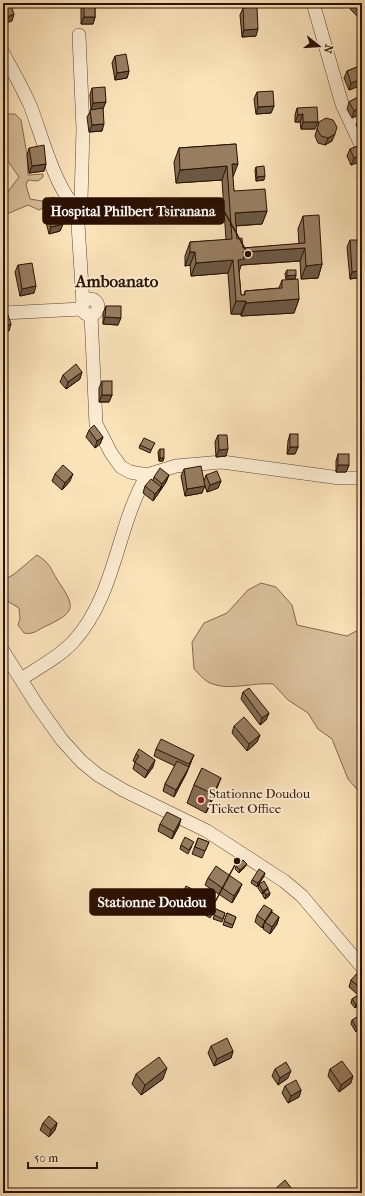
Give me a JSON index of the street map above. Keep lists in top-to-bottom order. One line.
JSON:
{"districts":["Amboanato"],"places":["Hospital Philbert Tsiranana","Stationne Doudou Ticket Office","Stationne Doudou"],"scale_bar":"50 m","north":"right"}
